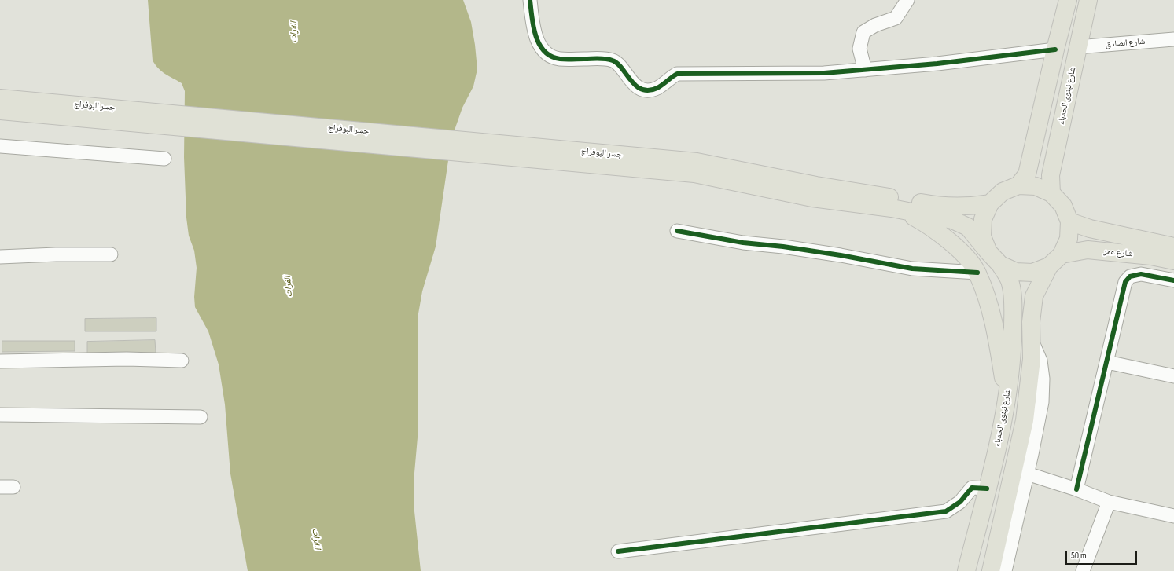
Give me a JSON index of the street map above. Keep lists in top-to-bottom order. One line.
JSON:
{"streets":{"main road":["شارع نينوى الحدباء","جسر البوفراج","شارع عمر"],"street":["شارع الصادق"]},"crossings":[["شارع الصادق","شارع نينوى الحدباء"],["شارع نينوى الحدباء","شارع عمر"]],"water":["الفرات"],"scale_bar":"50 m"}
